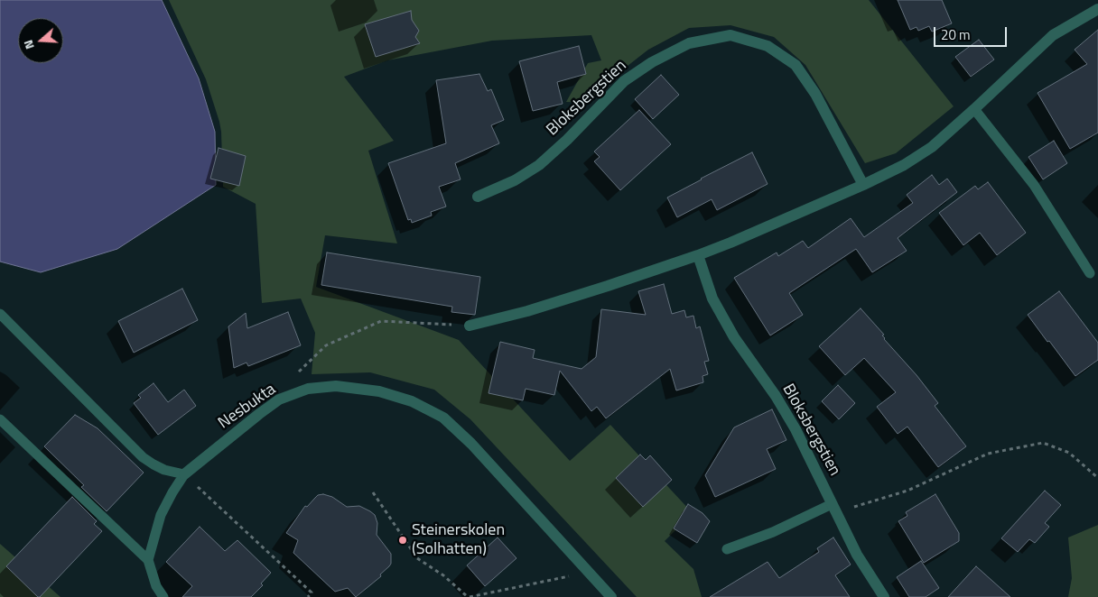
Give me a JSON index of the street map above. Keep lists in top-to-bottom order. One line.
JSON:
{"streets":{"street":["Bloksbergstien","Nesbukta"]},"places":["Steinerskolen (Solhatten)"],"scale_bar":"20 m","north":"left"}
